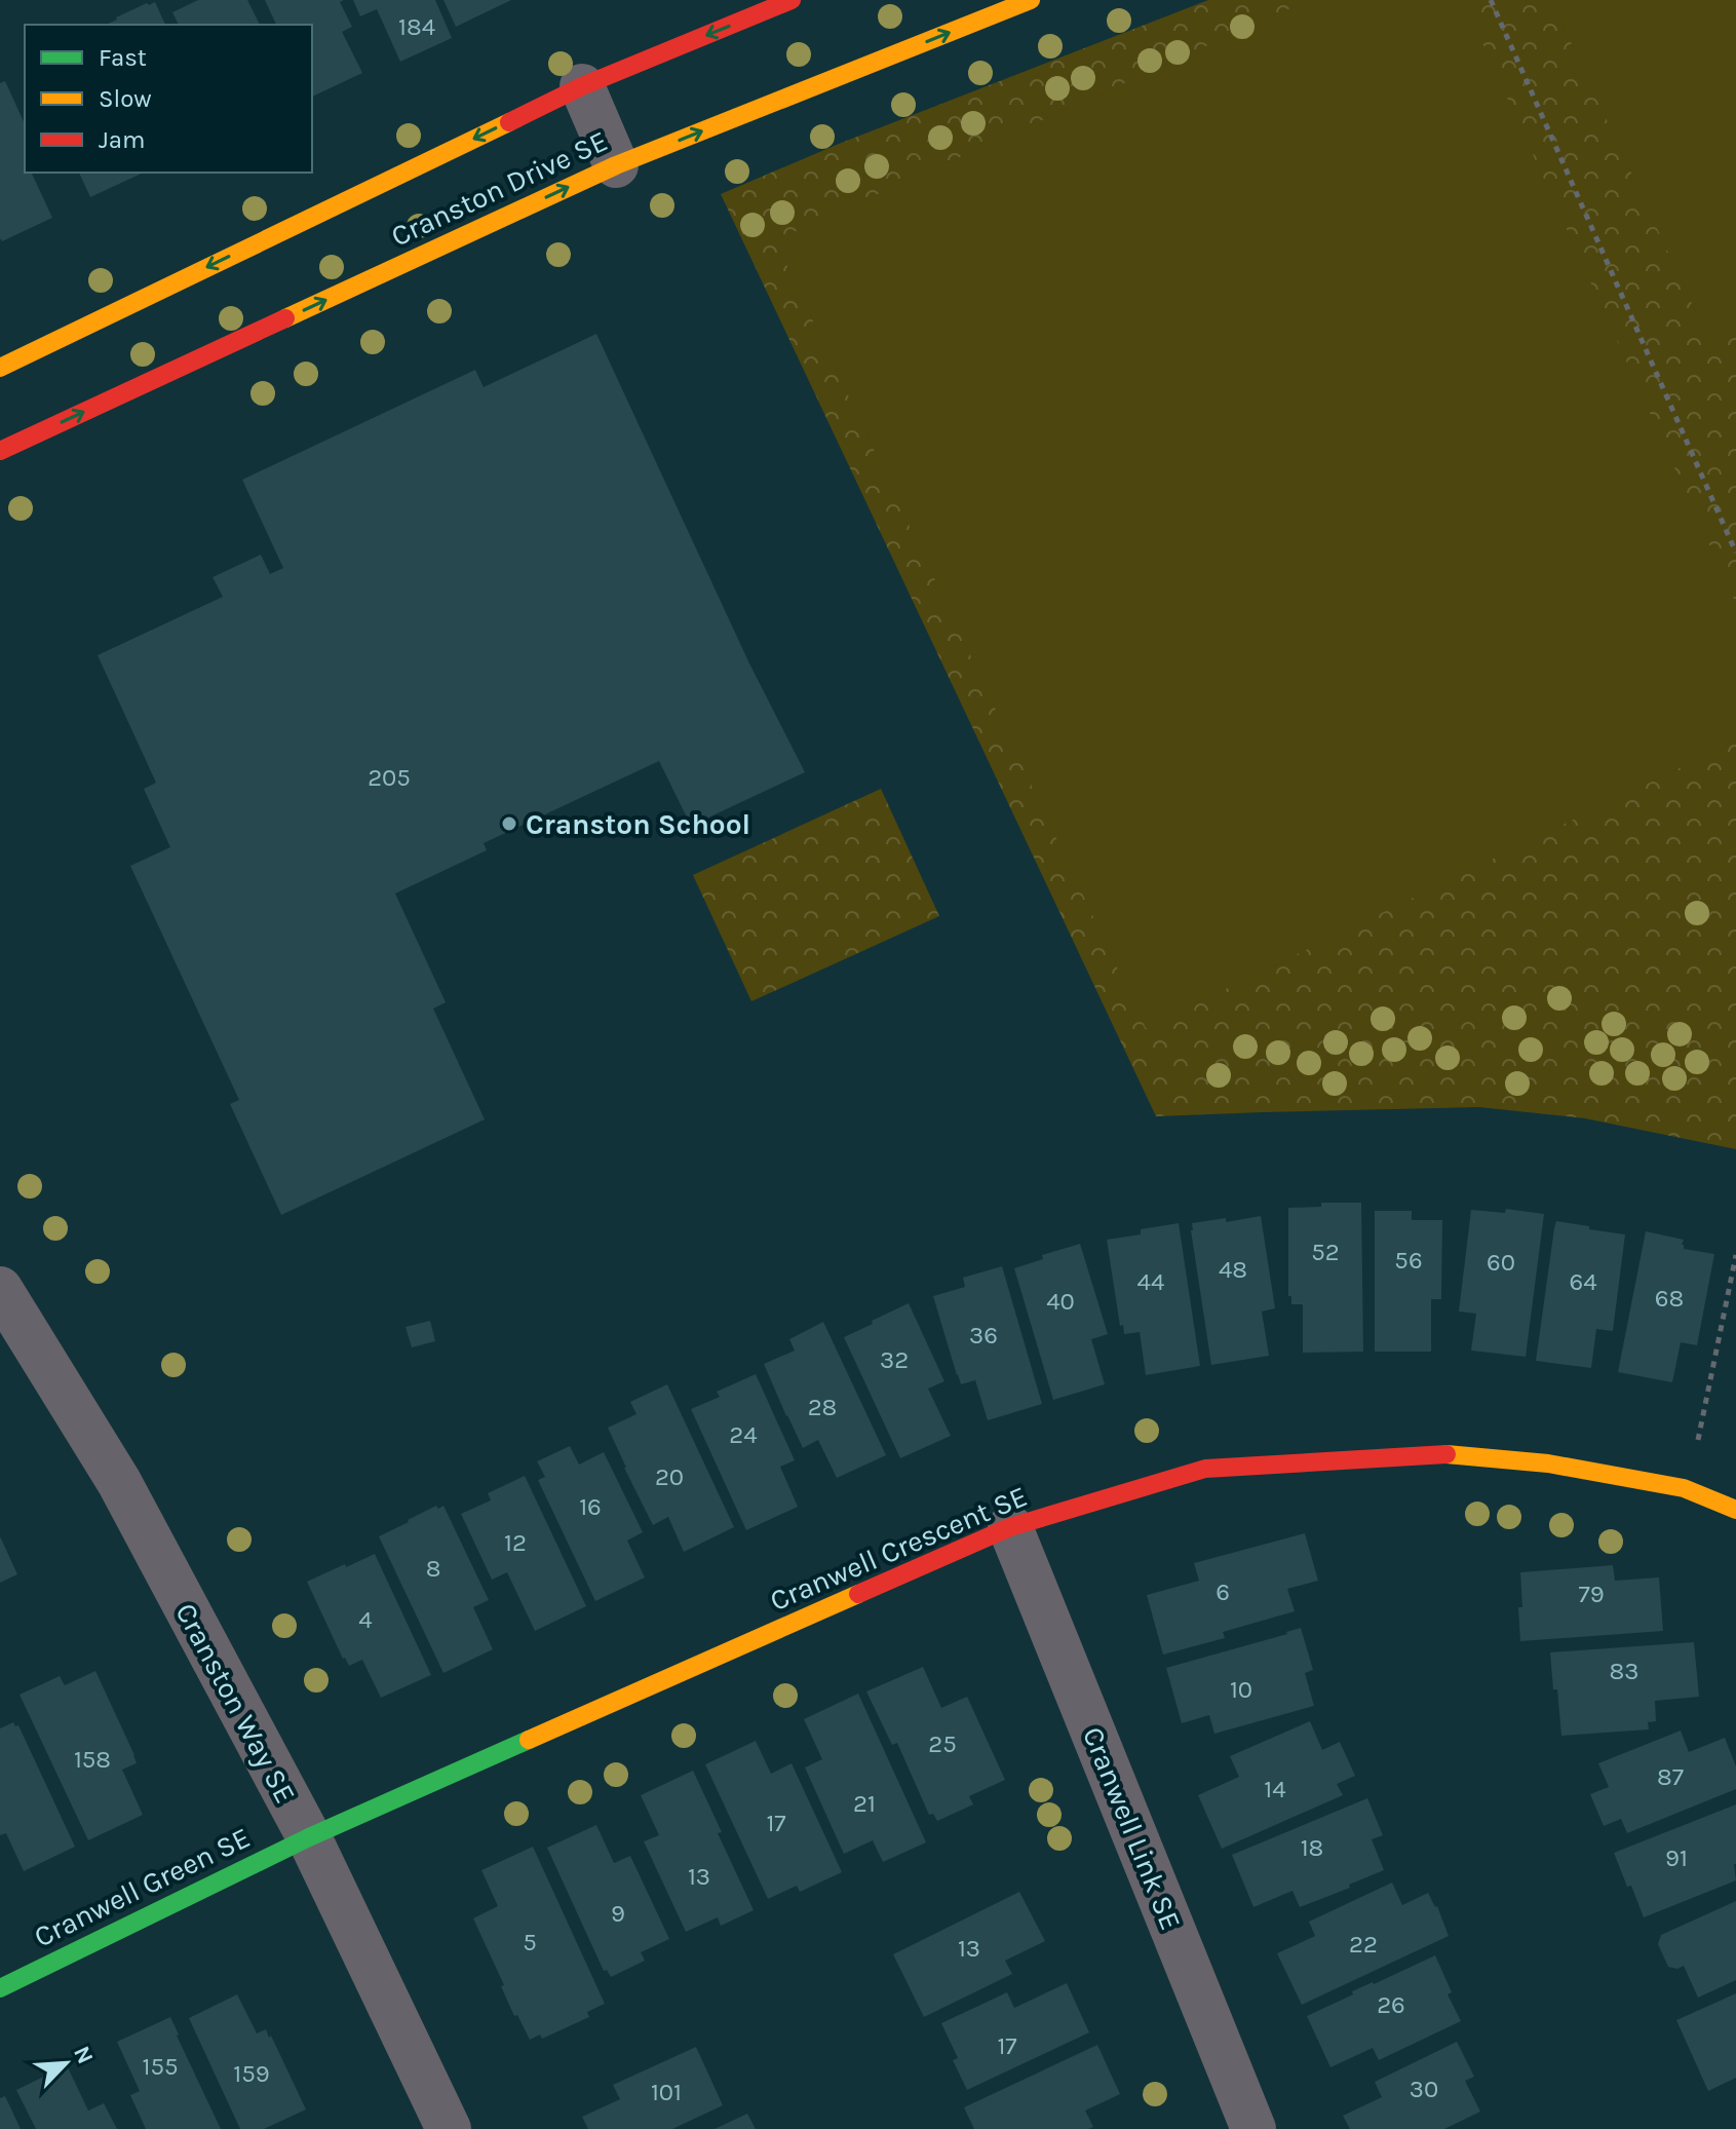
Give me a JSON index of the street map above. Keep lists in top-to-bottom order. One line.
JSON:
{"streets":{"street":["Cranston Drive SE","Cranwell Crescent SE","Cranston Way SE","Cranwell Link SE","Cranwell Green SE"]},"crossings":[["Cranwell Crescent SE","Cranston Way SE"],["Cranwell Crescent SE","Cranwell Link SE"],["Cranwell Crescent SE","Cranwell Green SE"],["Cranston Way SE","Cranwell Green SE"]],"places":["Cranston School"],"house_numbers":["184","205","52","56","60","48","44","64","68","40","36","32","28","24","20","16","12","8","6","79","4","83","10","25","158","87","14","21","17","18","91","13","9","5","22","13","26","17","155","159","30","101"],"legend":["Fast","Slow","Jam"],"north":"top right"}
